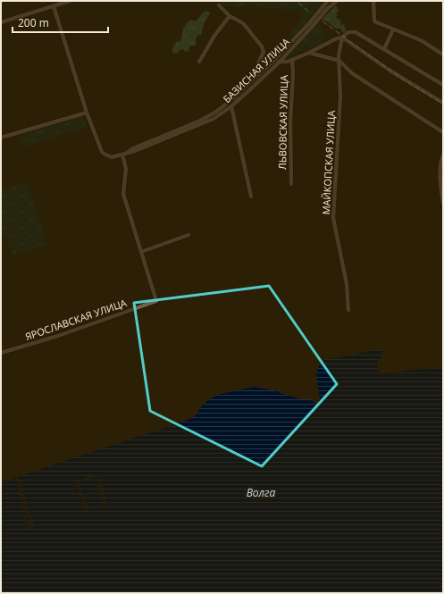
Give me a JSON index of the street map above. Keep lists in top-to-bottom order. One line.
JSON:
{"streets":{"street":["БАЗИСНАЯ УЛИЦА","ЛЬВОВСКАЯ УЛИЦА","МАЙКОПСКАЯ УЛИЦА","ЯРОСЛАВСКАЯ УЛИЦА"]},"water":["Волга"],"scale_bar":"200 m"}
